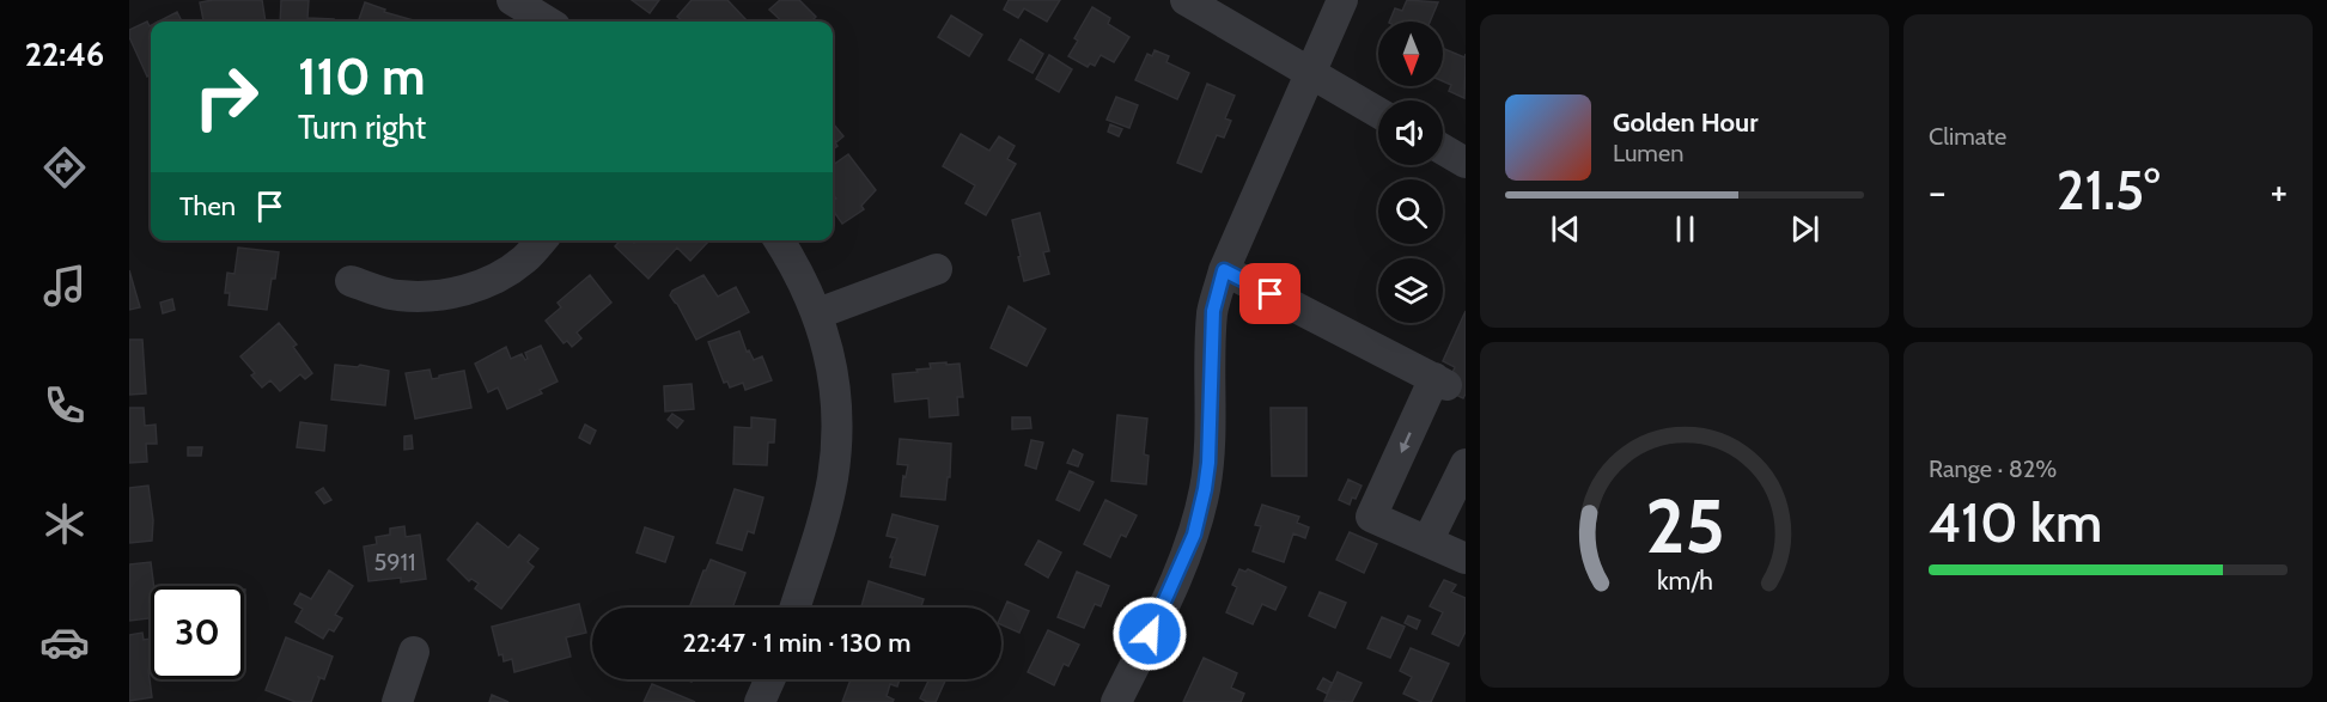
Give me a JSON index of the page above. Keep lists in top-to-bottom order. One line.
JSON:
{"house_numbers":["5911"],"north":"bottom","page":{"tabs":"22:46","tile":["Climate",["Range · 82%","410 km"]],"turn":["110 m","Turn right"],"song":["Golden Hour","Lumen"],"heat":["−","21.5°","+"],"then":"Then","limit":"30","trip":"22:47 · 1 min · 130 m","gauge":["25","km/h"]}}
